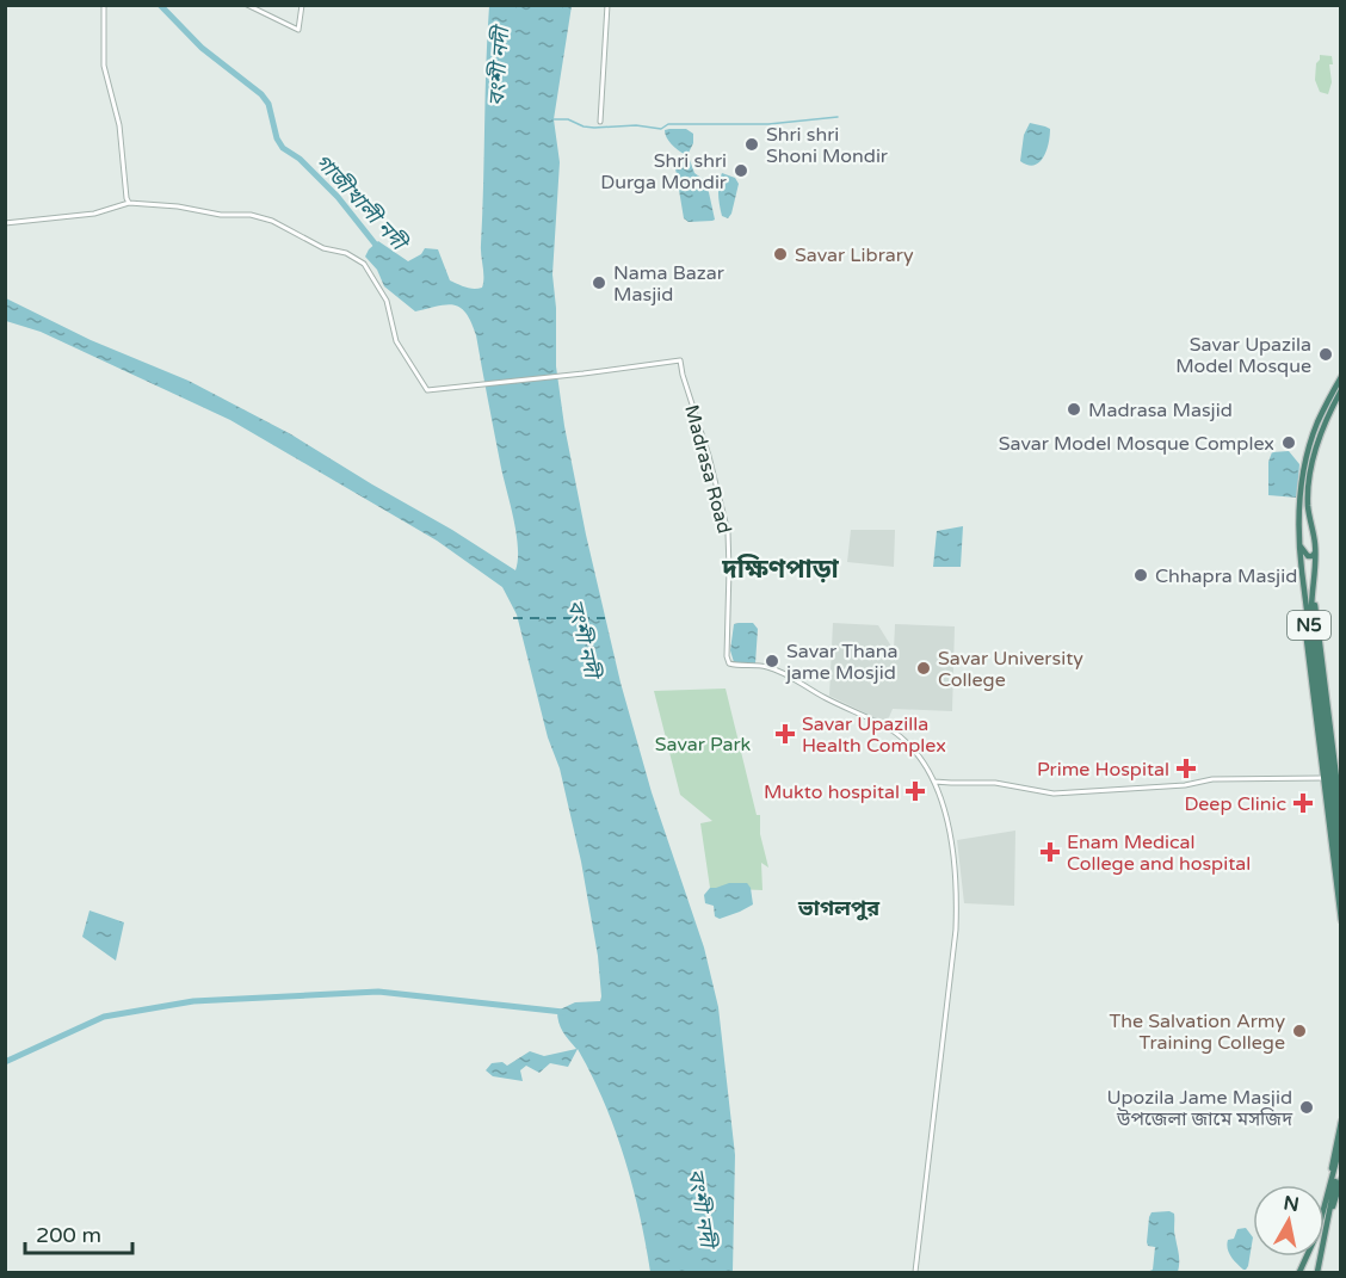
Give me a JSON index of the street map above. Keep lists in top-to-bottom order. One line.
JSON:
{"streets":{"highway":["N5"],"street":["Madrasa Road"]},"districts":["দক্ষিণপাড়া","ভাগলপুর"],"water":["বংশী নদী","গাজীখালী নদী"],"parks":["Savar Park"],"places":{"other":["Shri shri Shoni Mondir","Shri shri Durga Mondir","Savar Library","Nama Bazar Masjid","Savar Upazila Model Mosque","Madrasa Masjid","Savar Model Mosque Complex","Chhapra Masjid","Savar Thana jame Mosjid","Savar University College","The Salvation Army Training College","Upozila Jame Masjid উপজেলা জামে মসজিদ"],"health":["Savar Upazilla Health Complex","Prime Hospital","Mukto hospital","Deep Clinic","Enam Medical College and hospital"]},"scale_bar":"200 m","north":"top"}
